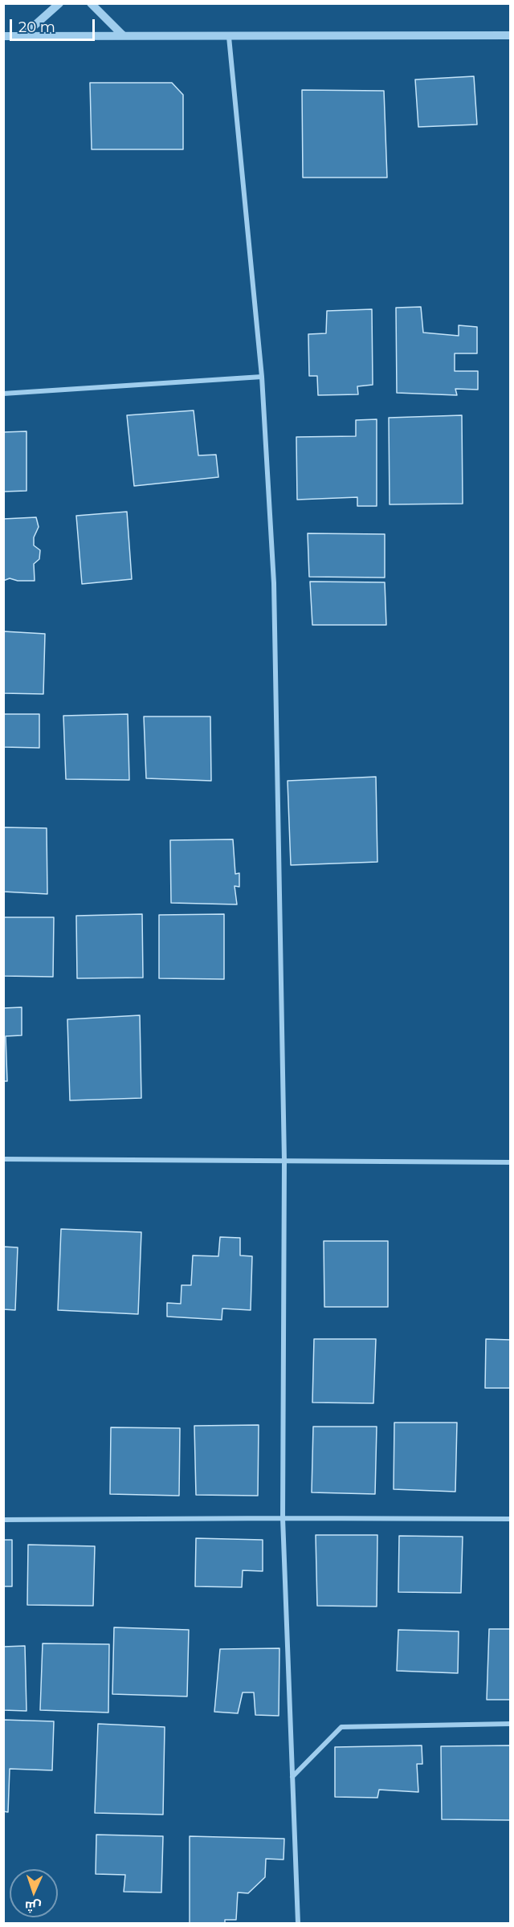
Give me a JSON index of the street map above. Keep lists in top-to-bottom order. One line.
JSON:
{"scale_bar":"20 m","north":"bottom"}
